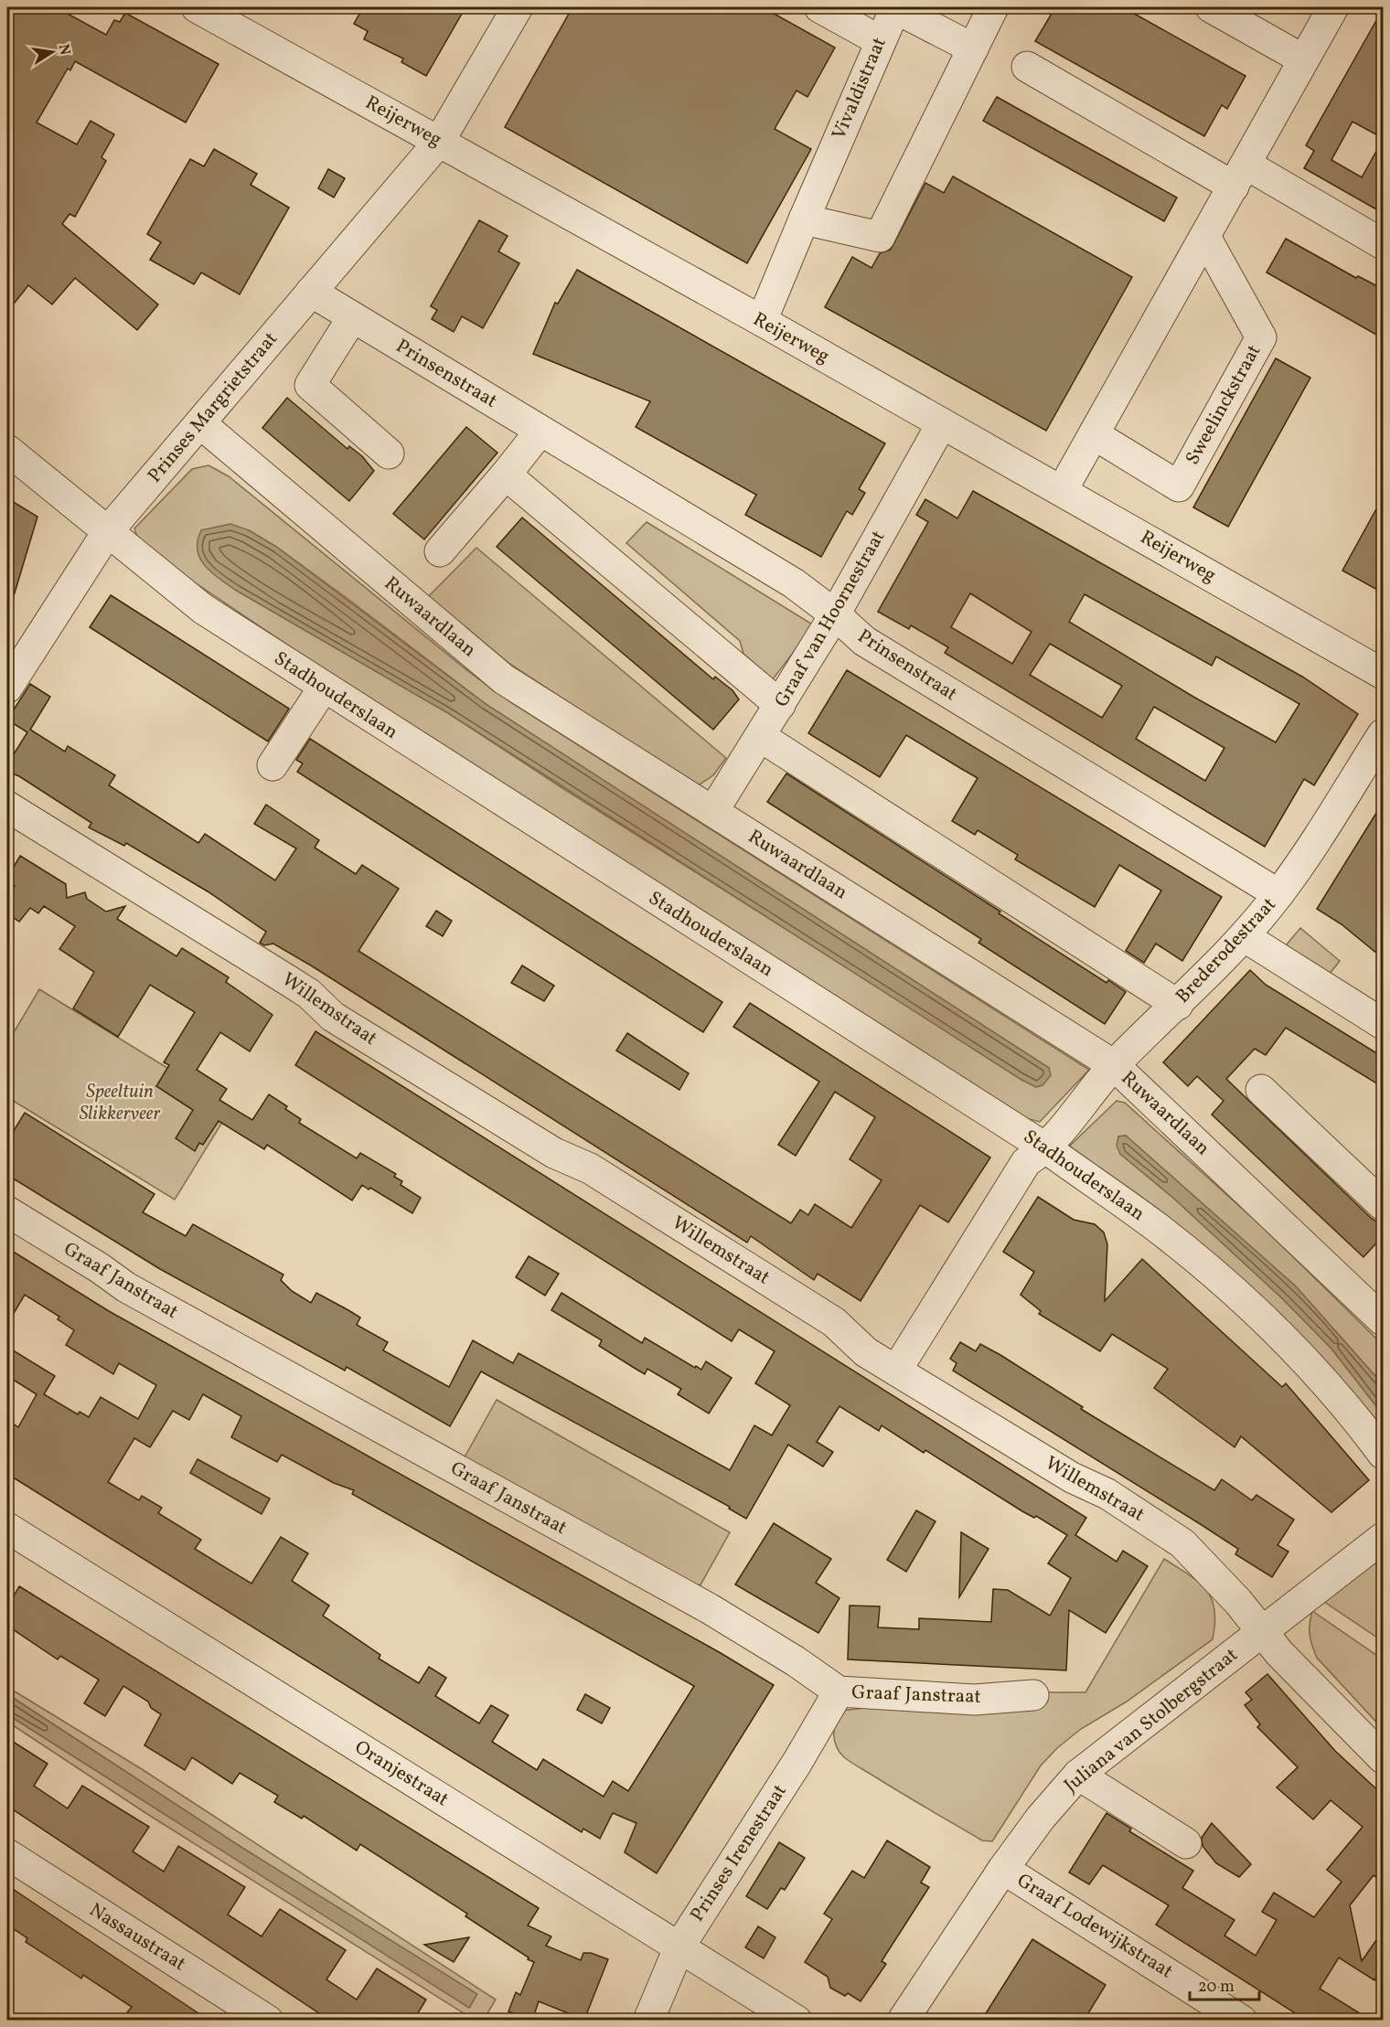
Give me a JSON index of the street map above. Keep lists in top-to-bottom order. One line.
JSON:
{"streets":{"street":["Vivaldistraat","Reijerweg","Prinsenstraat","Sweelinckstraat","Prinses Margrietstraat","Ruwaardlaan","Graaf van Hoornestraat","Stadhouderslaan","Brederodestraat","Willemstraat","Graaf Janstraat","Juliana van Stolbergstraat","Oranjestraat","Prinses Irenestraat","Graaf Lodewijkstraat","Nassaustraat"]},"crossings":[["Vivaldistraat","Reijerweg"],["Reijerweg","Prinses Margrietstraat"],["Reijerweg","Graaf van Hoornestraat"],["Prinsenstraat","Prinses Margrietstraat"],["Prinsenstraat","Graaf van Hoornestraat"],["Prinsenstraat","Brederodestraat"],["Prinses Margrietstraat","Ruwaardlaan"],["Prinses Margrietstraat","Stadhouderslaan"],["Ruwaardlaan","Graaf van Hoornestraat"],["Ruwaardlaan","Brederodestraat"],["Stadhouderslaan","Brederodestraat"],["Brederodestraat","Willemstraat"],["Willemstraat","Juliana van Stolbergstraat"],["Graaf Janstraat","Prinses Irenestraat"],["Juliana van Stolbergstraat","Graaf Lodewijkstraat"],["Oranjestraat","Prinses Irenestraat"]],"parks":["Speeltuin Slikkerveer"],"scale_bar":"20 m","north":"right"}
